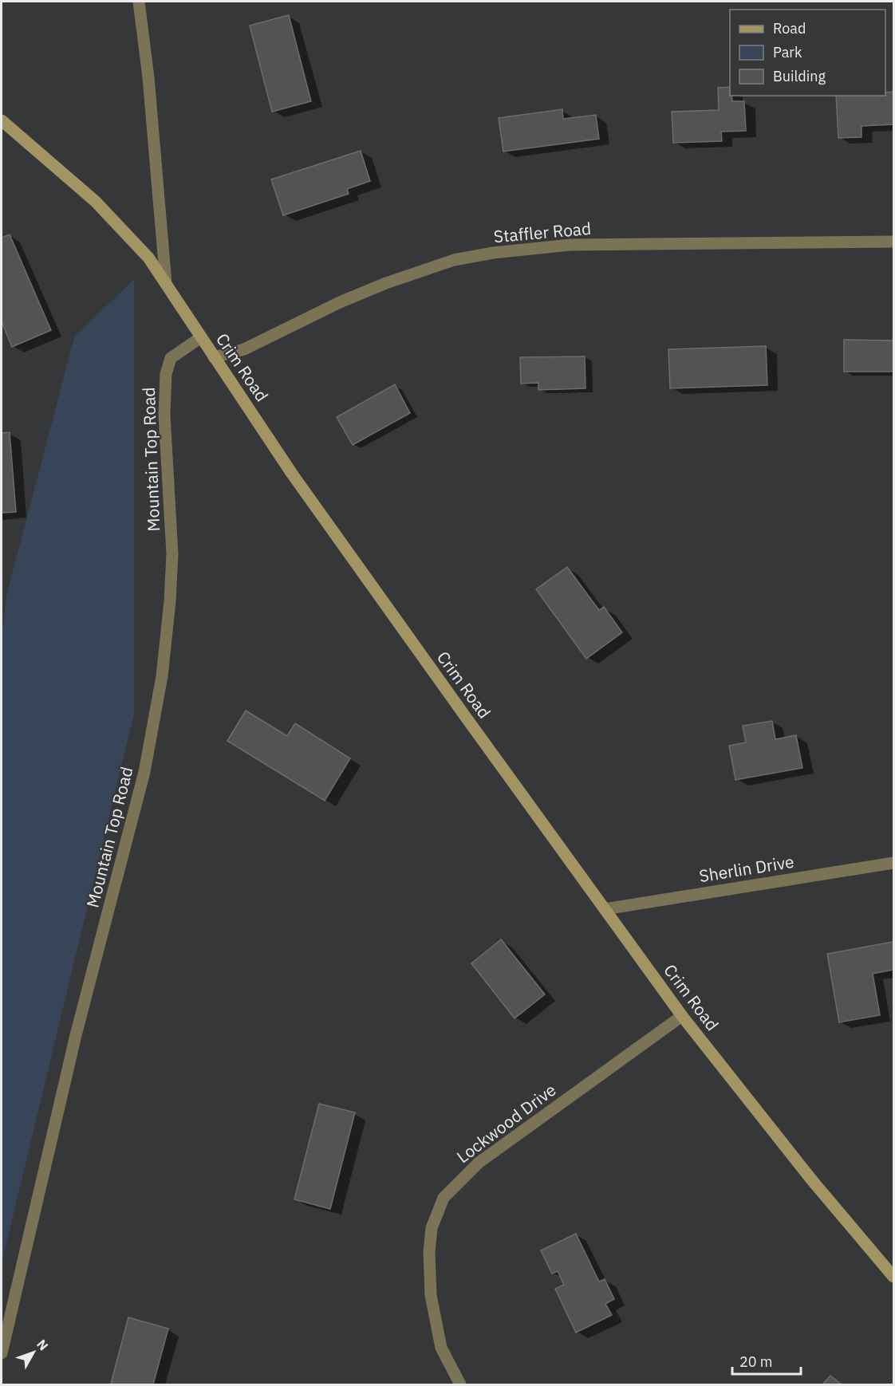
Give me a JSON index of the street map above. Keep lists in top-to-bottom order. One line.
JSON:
{"streets":{"street":["Staffler Road","Crim Road","Mountain Top Road","Sherlin Drive","Lockwood Drive"]},"crossings":[["Staffler Road","Crim Road"],["Crim Road","Mountain Top Road"],["Crim Road","Sherlin Drive"],["Crim Road","Lockwood Drive"]],"legend":["Road","Park","Building"],"scale_bar":"20 m","north":"top right"}
